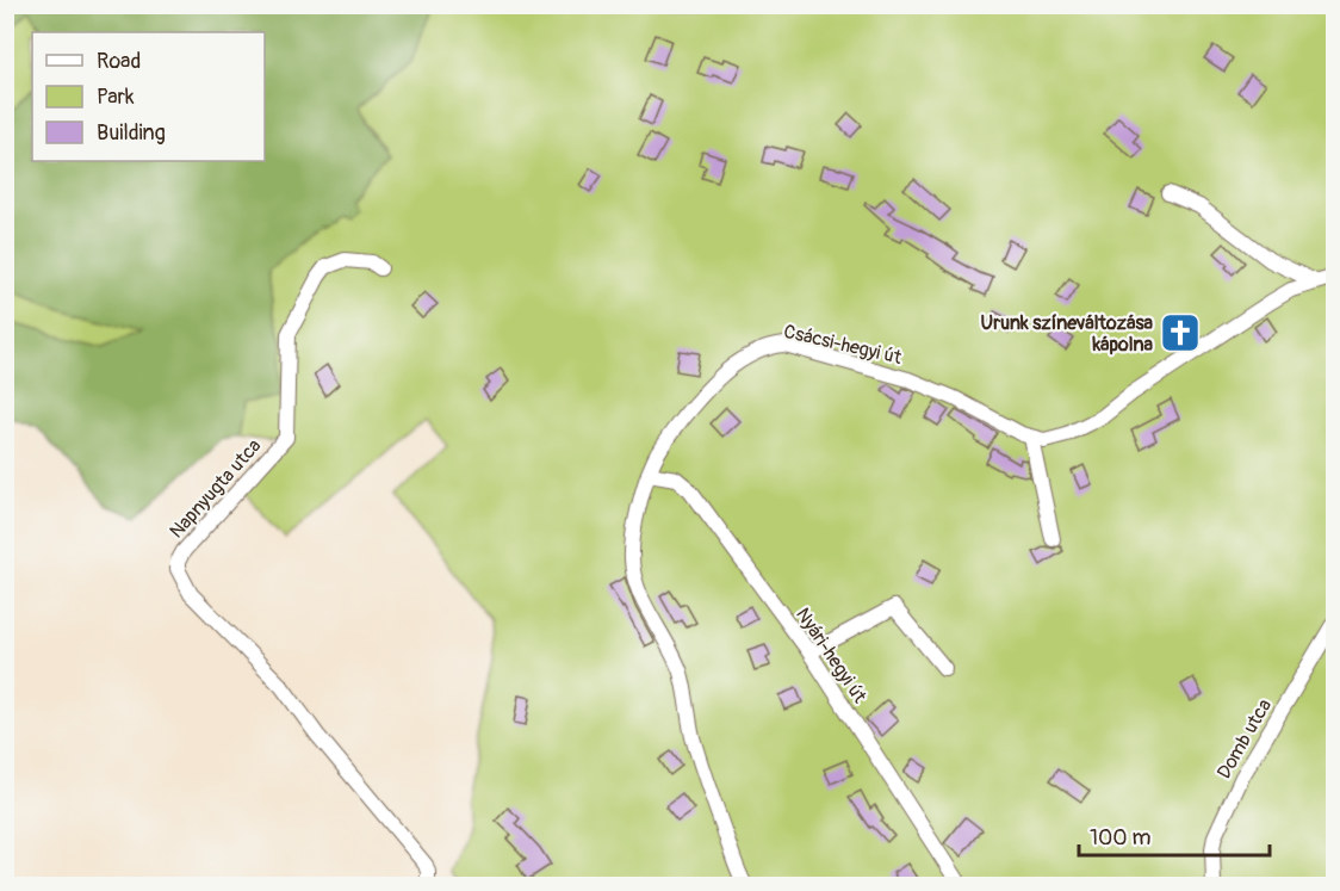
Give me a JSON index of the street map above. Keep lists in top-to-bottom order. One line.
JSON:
{"streets":{"street":["Csácsi-hegyi út","Napnyugta utca","Nyári-hegyi út","Domb utca"]},"crossings":[["Csácsi-hegyi út","Nyári-hegyi út"]],"places":{"church":["Urunk színeváltozása kápolna"]},"legend":["Road","Park","Building"],"scale_bar":"100 m"}
